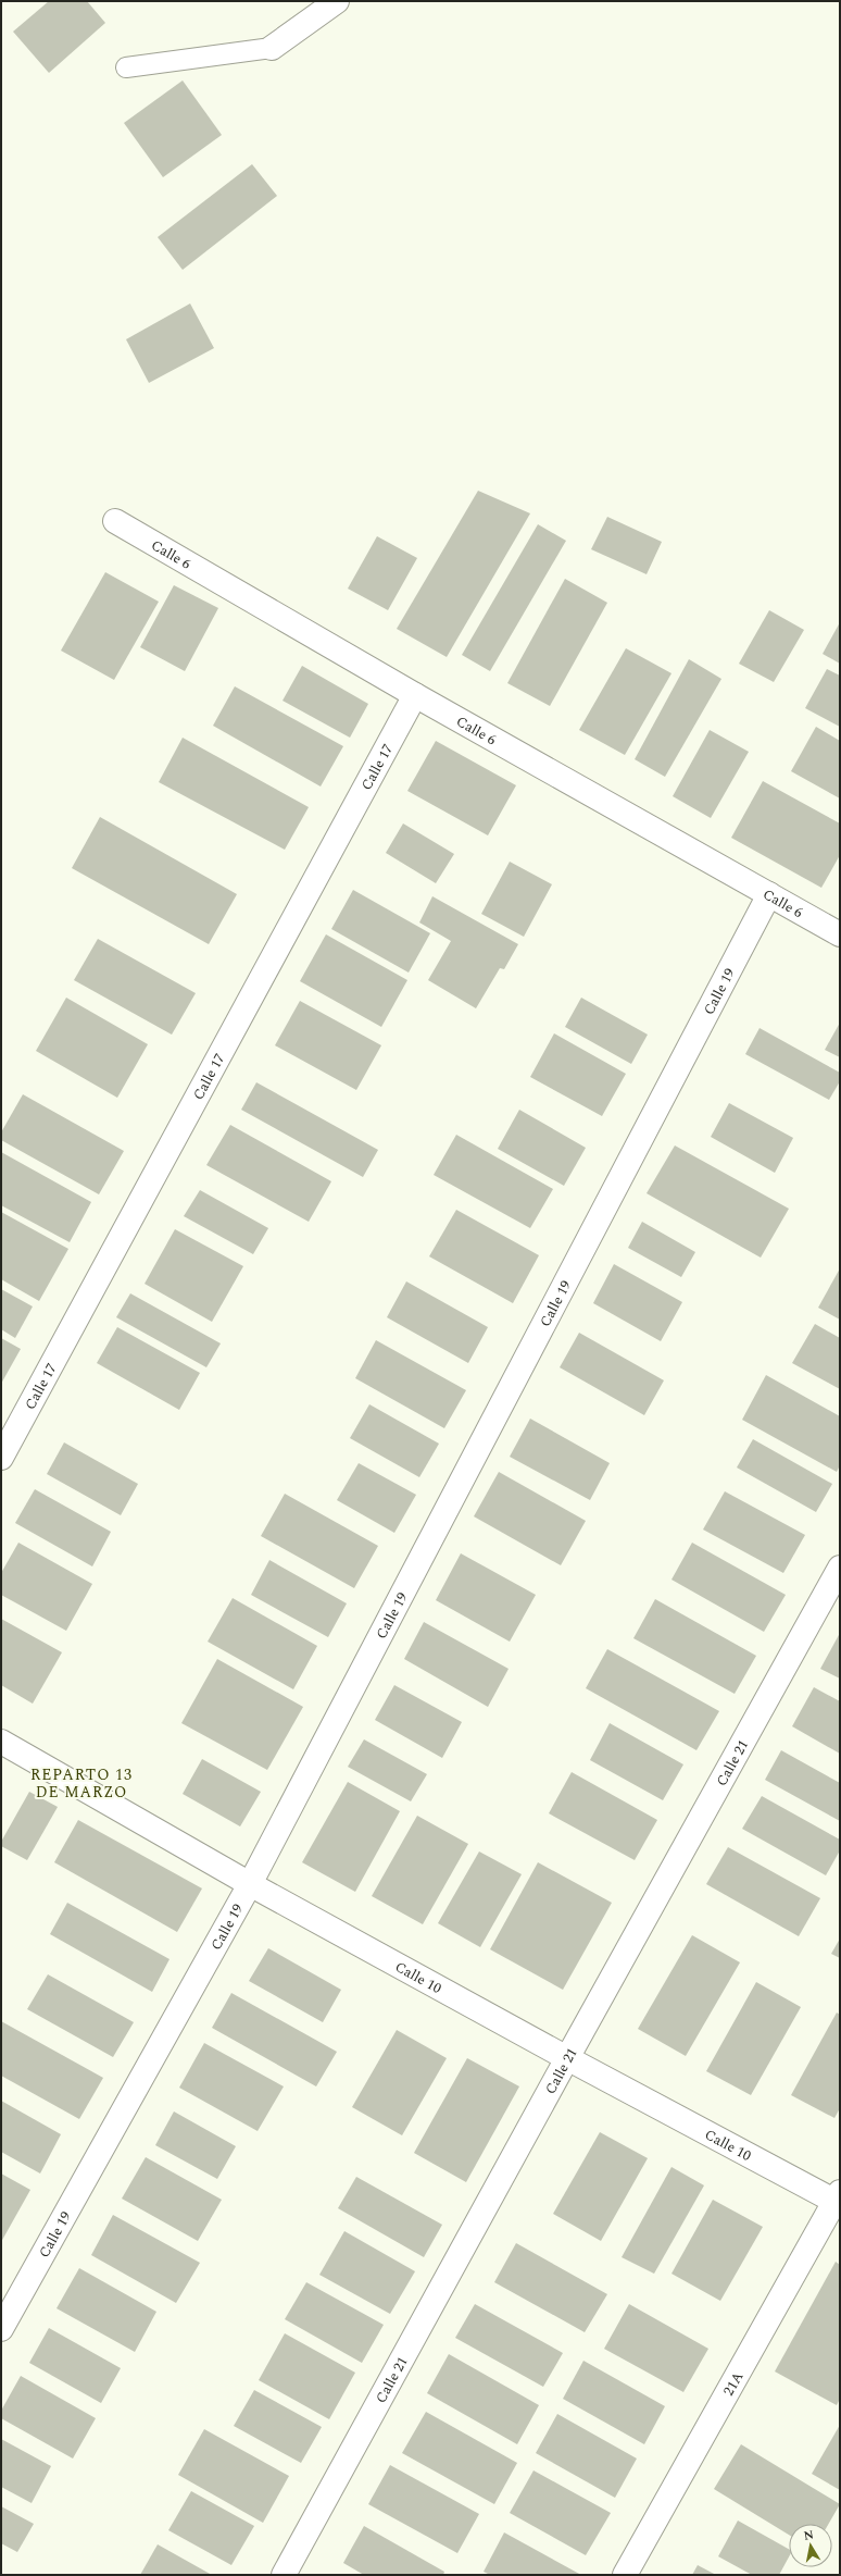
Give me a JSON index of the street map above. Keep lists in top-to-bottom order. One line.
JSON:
{"streets":{"street":["Calle 6","Calle 17","Calle 19","Calle 21","Calle 10","21A"]},"crossings":[["Calle 6","Calle 17"],["Calle 6","Calle 19"],["Calle 19","Calle 10"],["Calle 21","Calle 10"],["Calle 10","21A"]],"districts":["REPARTO 13 DE MARZO"],"north":"top"}
